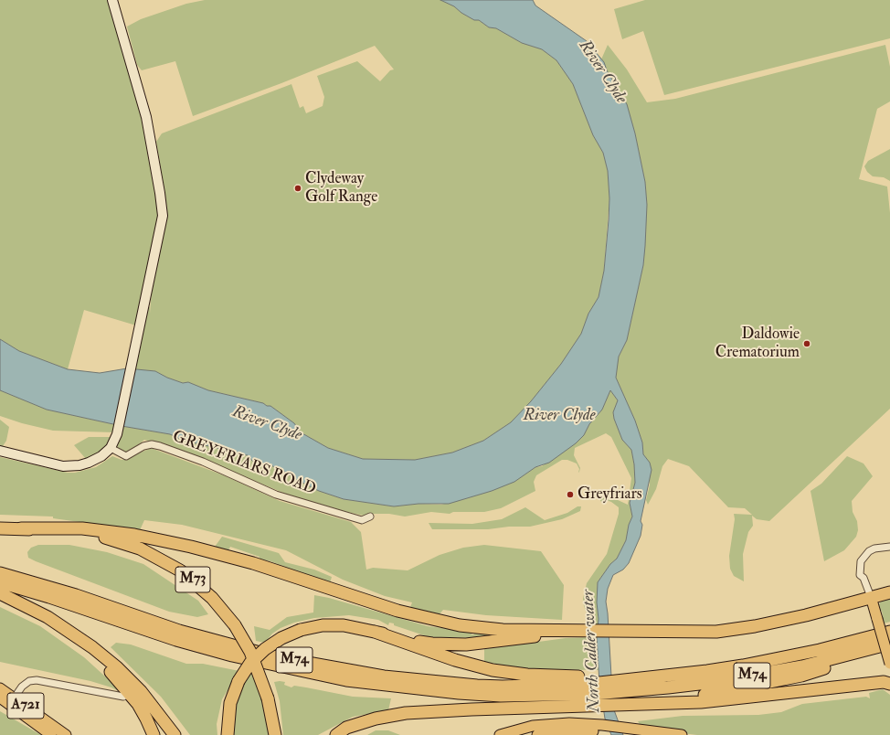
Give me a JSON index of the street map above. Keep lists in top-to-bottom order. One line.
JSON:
{"streets":{"highway":["M73","M74"],"main road":["A721"],"street":["GREYFRIARS ROAD"]},"crossings":[["M73","M74"]],"water":["River Clyde","North Calder water"],"places":["Clydeway Golf Range","Daldowie Crematorium","Greyfriars"]}
